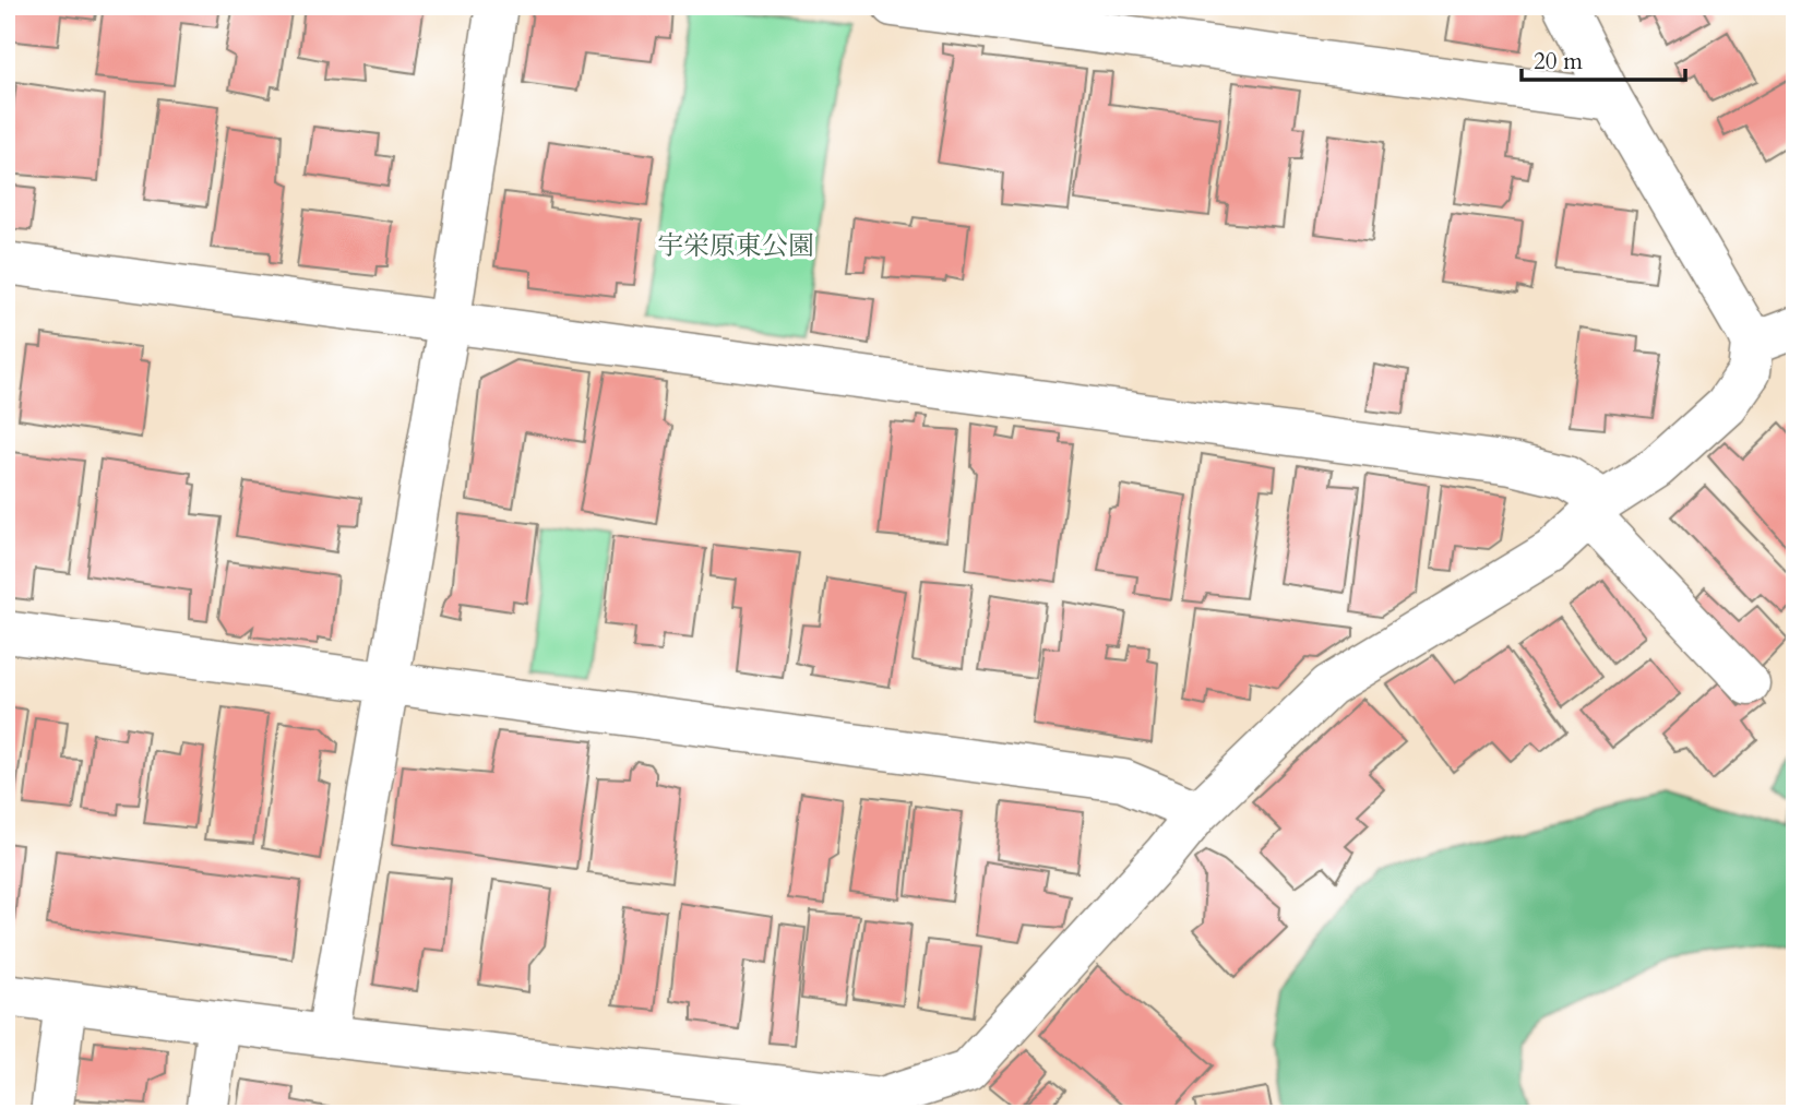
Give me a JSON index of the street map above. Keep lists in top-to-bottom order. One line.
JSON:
{"parks":["宇栄原東公園"],"scale_bar":"20 m"}
